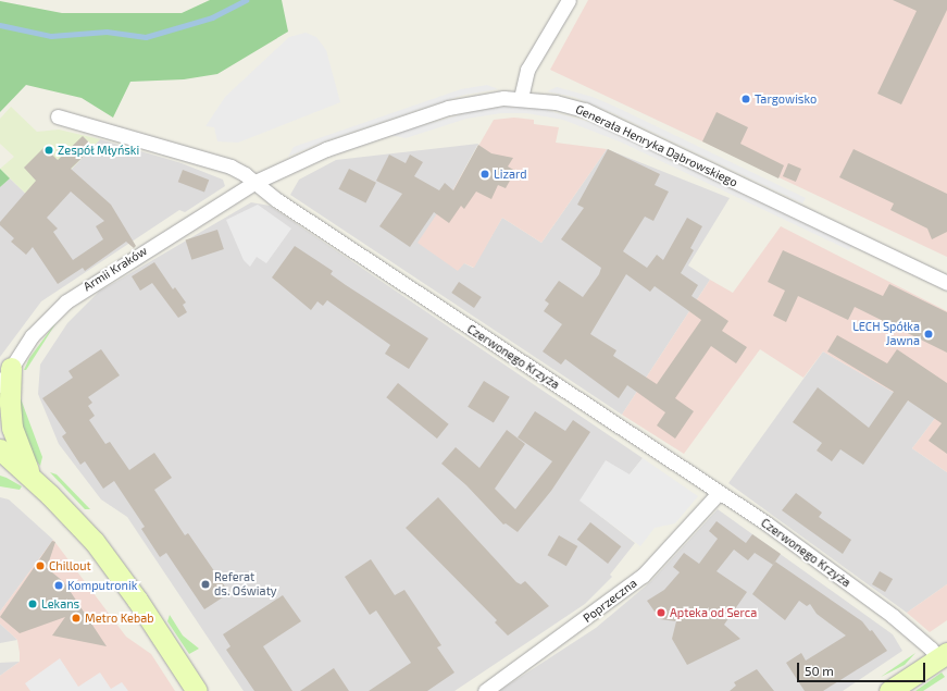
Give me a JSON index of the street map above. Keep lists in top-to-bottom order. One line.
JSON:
{"streets":{"street":["Generała Henryka Dąbrowskiego","Armii Kraków","Czerwonego Krzyża","Poprzeczna"]},"crossings":[["Generała Henryka Dąbrowskiego","Armii Kraków"],["Generała Henryka Dąbrowskiego","Czerwonego Krzyża"],["Armii Kraków","Czerwonego Krzyża"],["Czerwonego Krzyża","Poprzeczna"]],"places":["Targowisko","Zespół Młyński","Lizard","LECH Spółka Jawna","Chillout","Referat ds. Oświaty","Komputronik","Lekans","Apteka od Serca","Metro Kebab"],"scale_bar":"50 m"}
